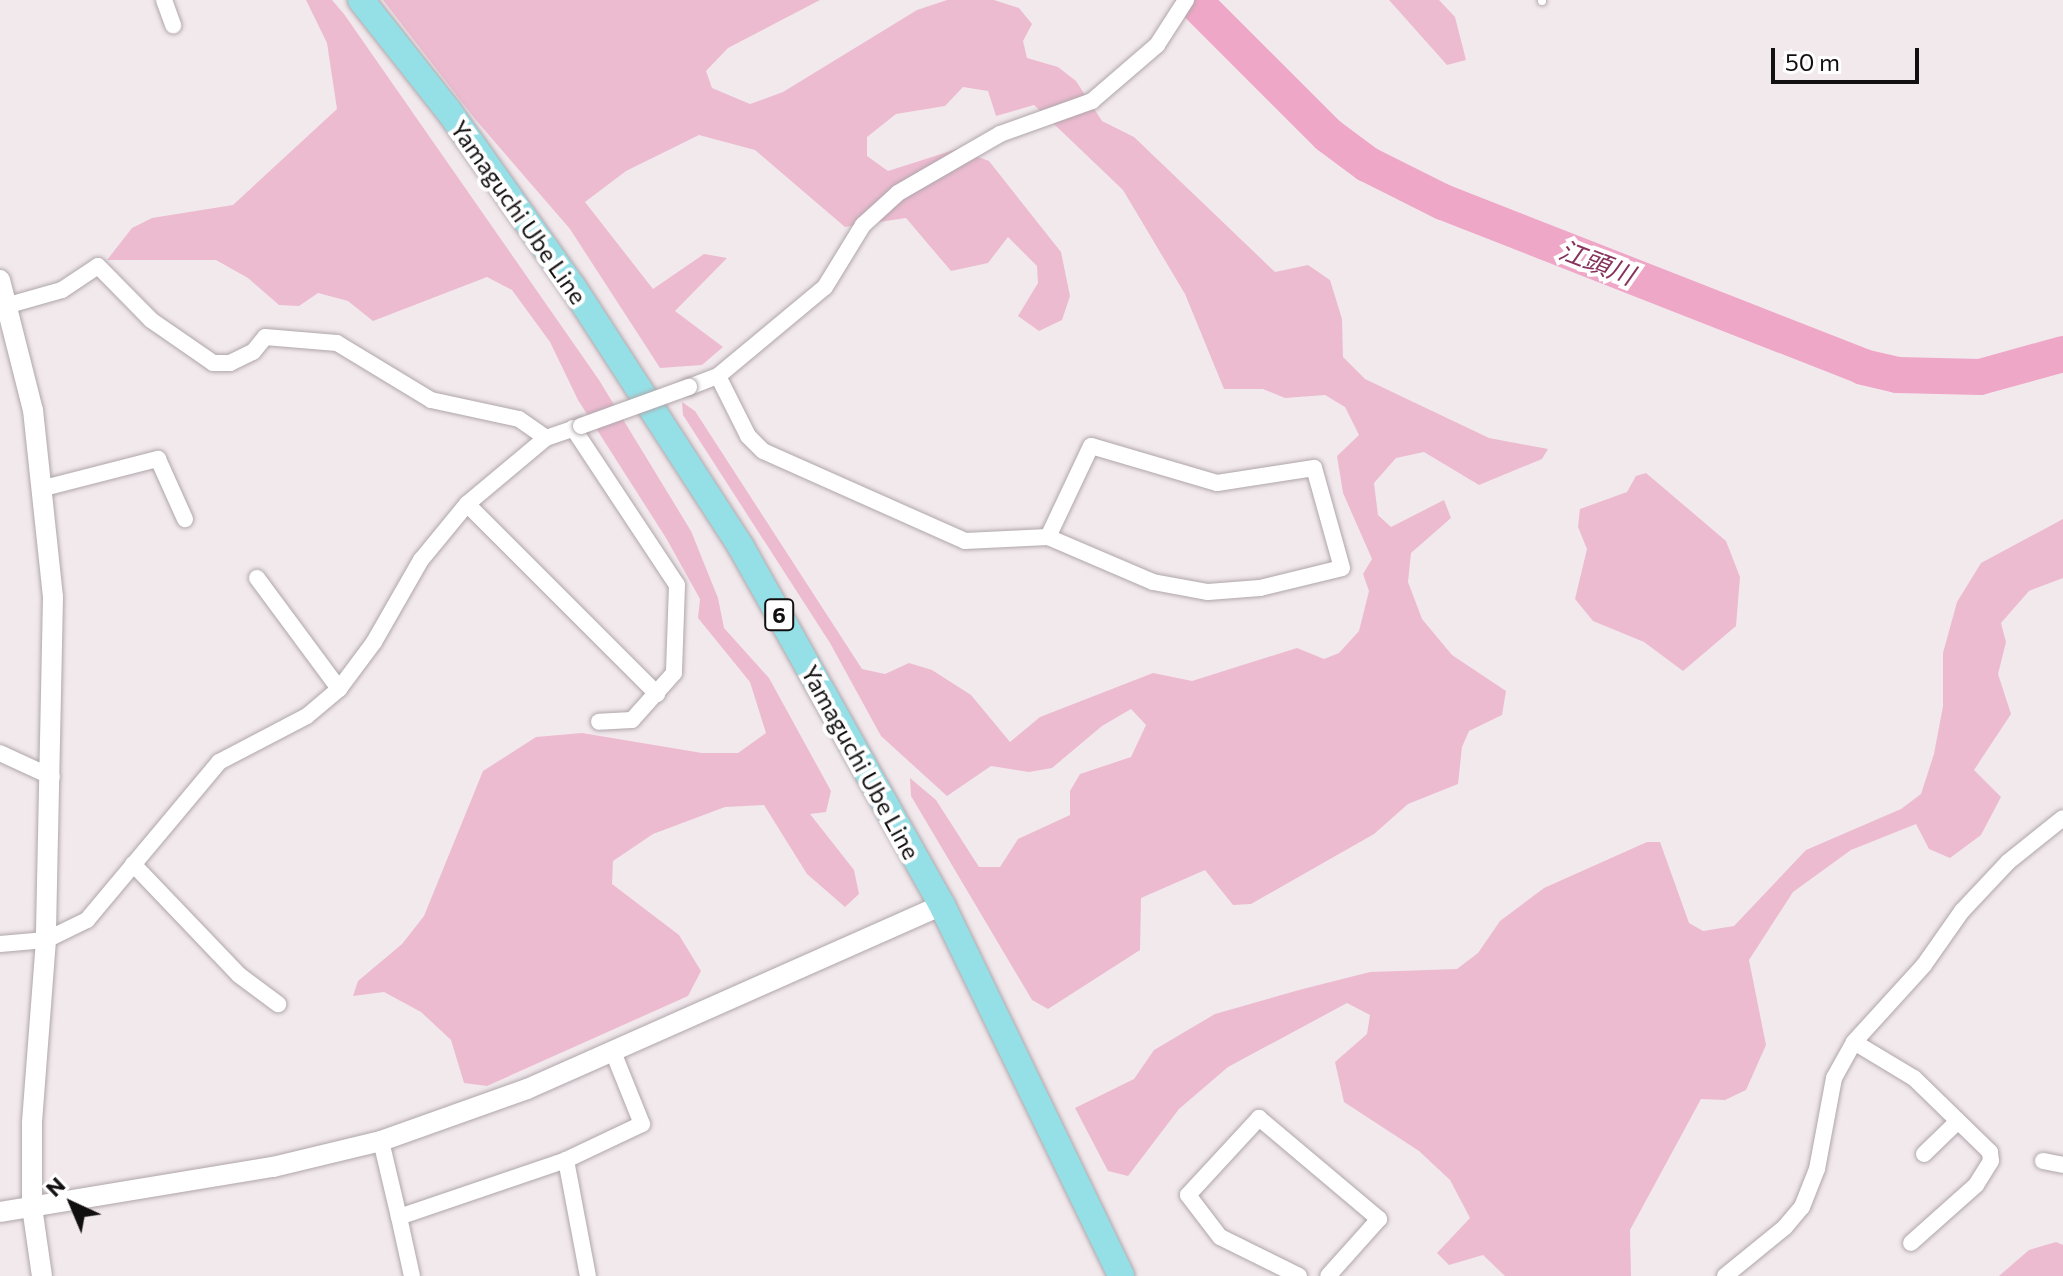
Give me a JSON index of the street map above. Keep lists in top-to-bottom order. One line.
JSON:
{"streets":{"main road":["Yamaguchi Ube Line","6"]},"water":["江頭川"],"scale_bar":"50 m","north":"top left"}
